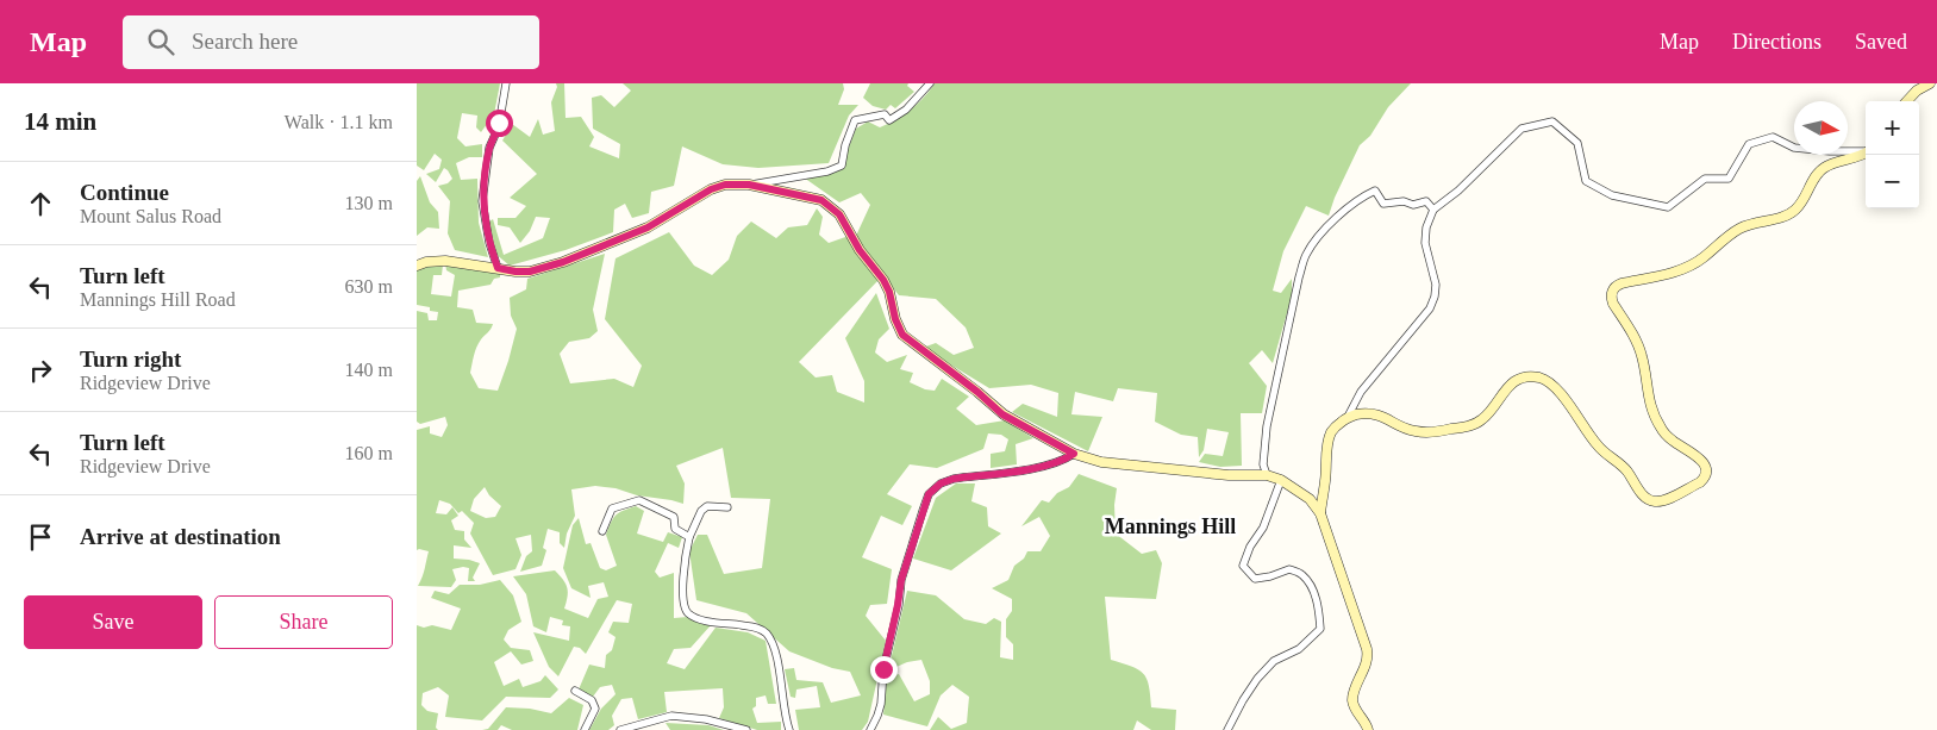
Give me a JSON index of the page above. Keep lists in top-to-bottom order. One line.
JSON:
{"districts":["Mannings Hill"],"north":"right","page":{"header":"Map","search":"Search here","nav":["Map","Directions","Saved"],"heading":["14 min","Walk · 1.1 km"],"map_buttons":["+","−"],"list":[["Continue","Mount Salus Road","130 m"],["Turn left","Mannings Hill Road","630 m"],["Turn right","Ridgeview Drive","140 m"],["Turn left","Ridgeview Drive","160 m"],"Arrive at destination"],"buttons":["Save","Share"]}}
